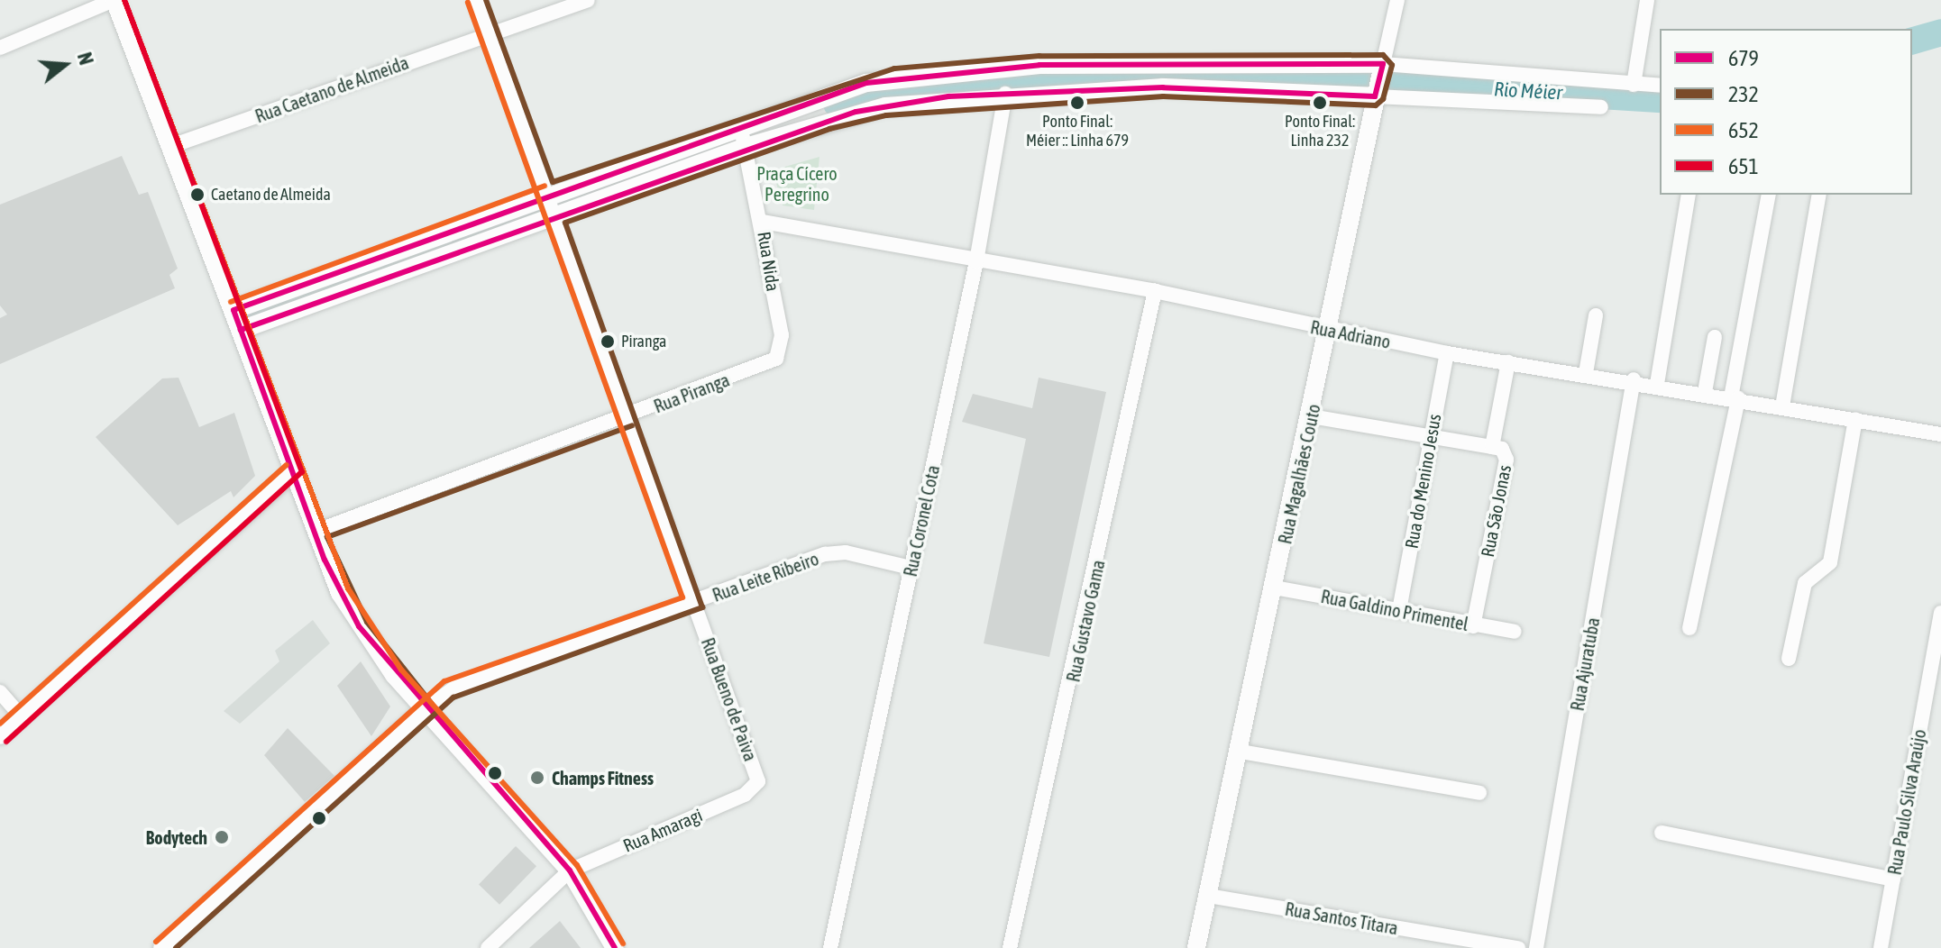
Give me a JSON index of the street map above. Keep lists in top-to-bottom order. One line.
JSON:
{"streets":{"street":["Rua Caetano de Almeida","Rua Nida","Rua Adriano","Rua Piranga","Rua Magalhães Couto","Rua do Menino Jesus","Rua São Jonas","Rua Coronel Cota","Rua Leite Ribeiro","Rua Galdino Primentel","Rua Gustavo Gama","Rua Ajuratuba","Rua Bueno de Paiva","Rua Paulo Silva Araújo","Rua Amaragi","Rua Santos Titara"]},"crossings":[["Rua Caetano de Almeida","Rua Bueno de Paiva"],["Rua Nida","Rua Adriano"],["Rua Nida","Rua Piranga"],["Rua Adriano","Rua Magalhães Couto"],["Rua Adriano","Rua do Menino Jesus"],["Rua Adriano","Rua São Jonas"],["Rua Adriano","Rua Coronel Cota"],["Rua Adriano","Rua Gustavo Gama"],["Rua Adriano","Rua Ajuratuba"],["Rua Piranga","Rua Bueno de Paiva"],["Rua Magalhães Couto","Rua Galdino Primentel"],["Rua Magalhães Couto","Rua Santos Titara"],["Rua do Menino Jesus","Rua Galdino Primentel"],["Rua São Jonas","Rua Galdino Primentel"],["Rua Coronel Cota","Rua Leite Ribeiro"],["Rua Leite Ribeiro","Rua Bueno de Paiva"],["Rua Bueno de Paiva","Rua Amaragi"]],"water":["Rio Méier"],"parks":["Praça Cícero Peregrino"],"places":["Ponto Final: Méier :: Linha 679","Ponto Final: Linha 232","Caetano de Almeida","Piranga","Champs Fitness","Bodytech"],"lines":["transit line 232","transit line 652","transit line 651","transit line 679"],"legend":["679","232","652","651"],"north":"right"}
